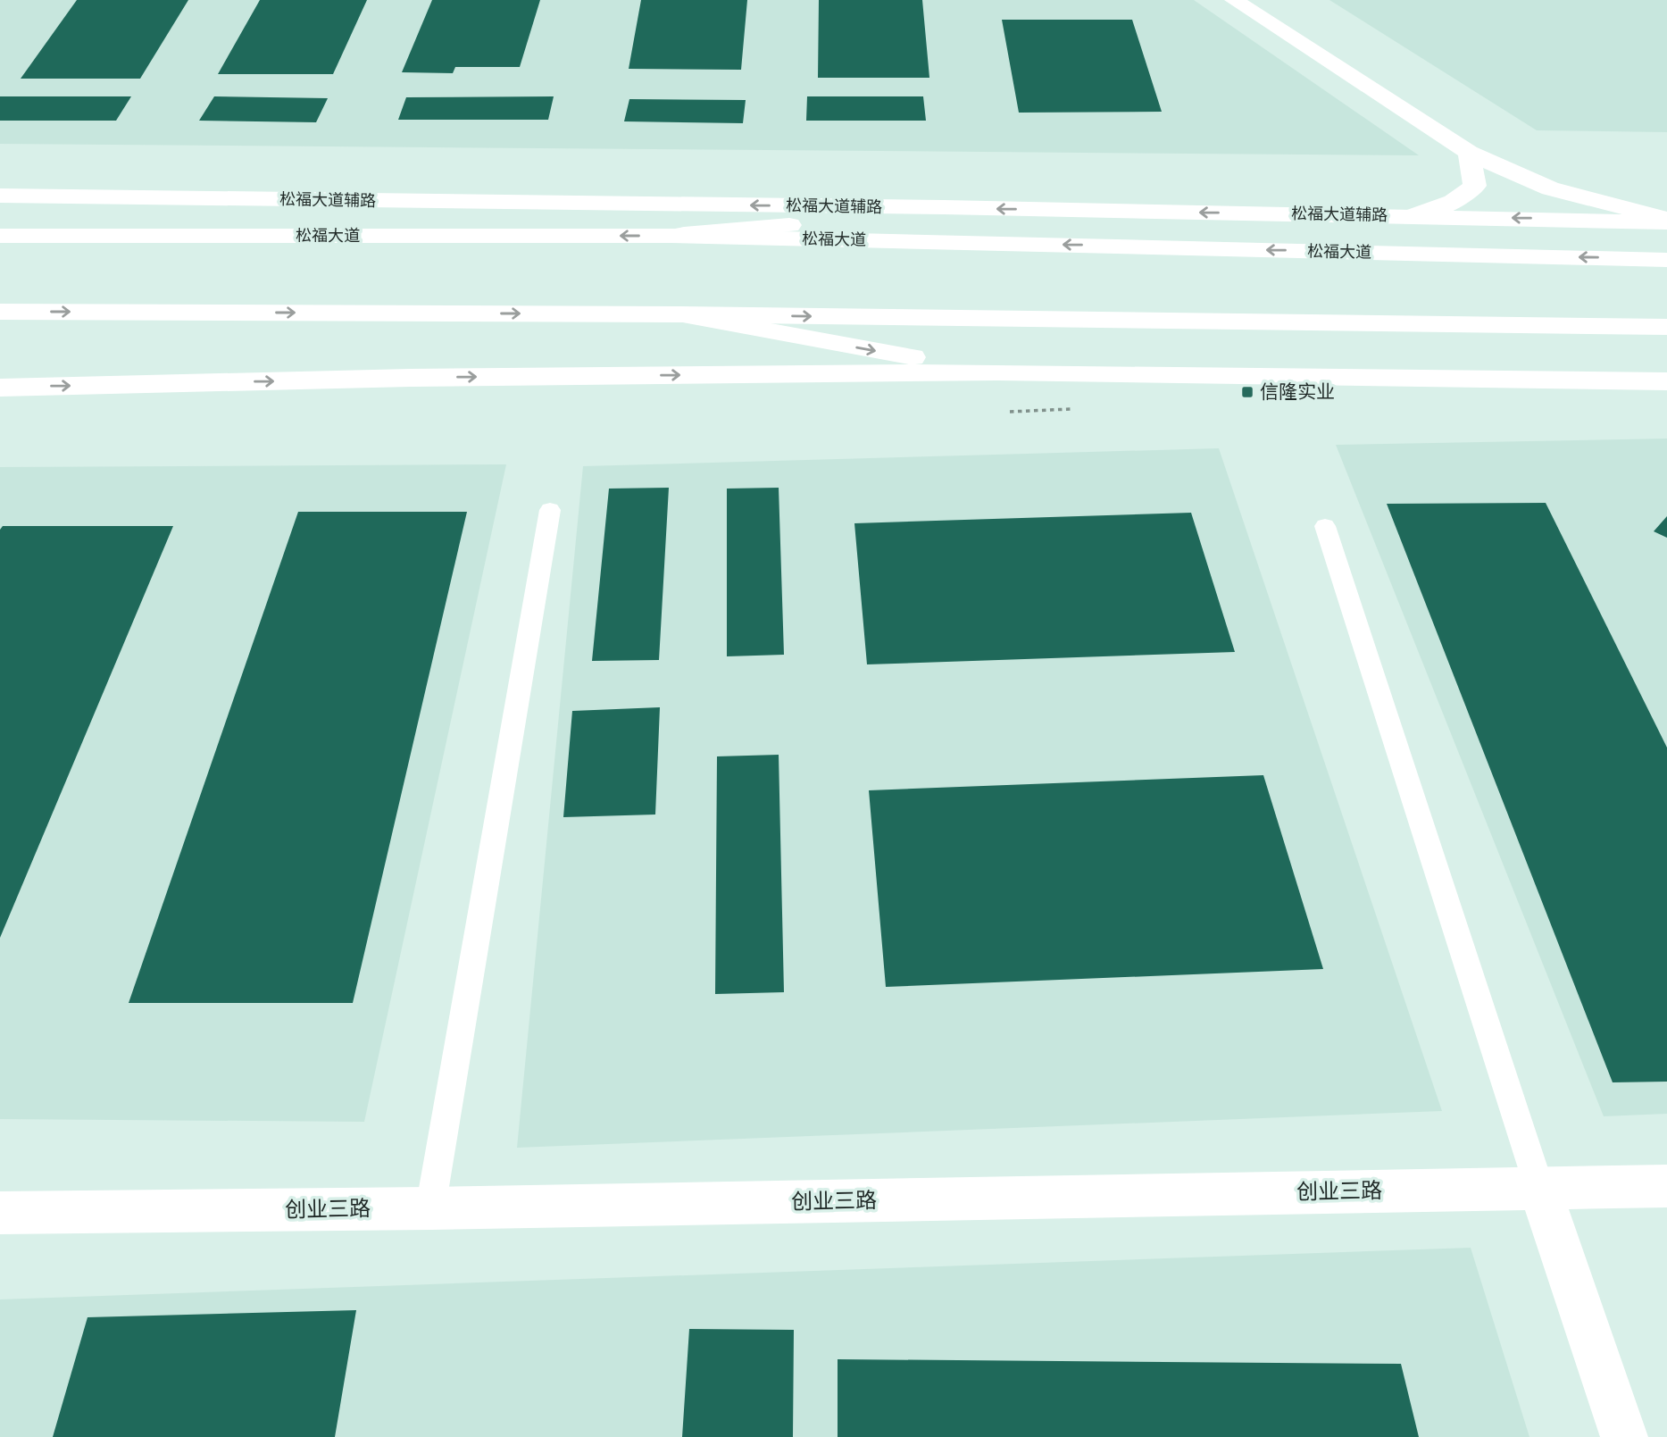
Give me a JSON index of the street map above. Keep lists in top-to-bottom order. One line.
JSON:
{"streets":{"main road":["松福大道辅路","松福大道","创业三路"]},"places":{"transit":["信隆实业"]}}
